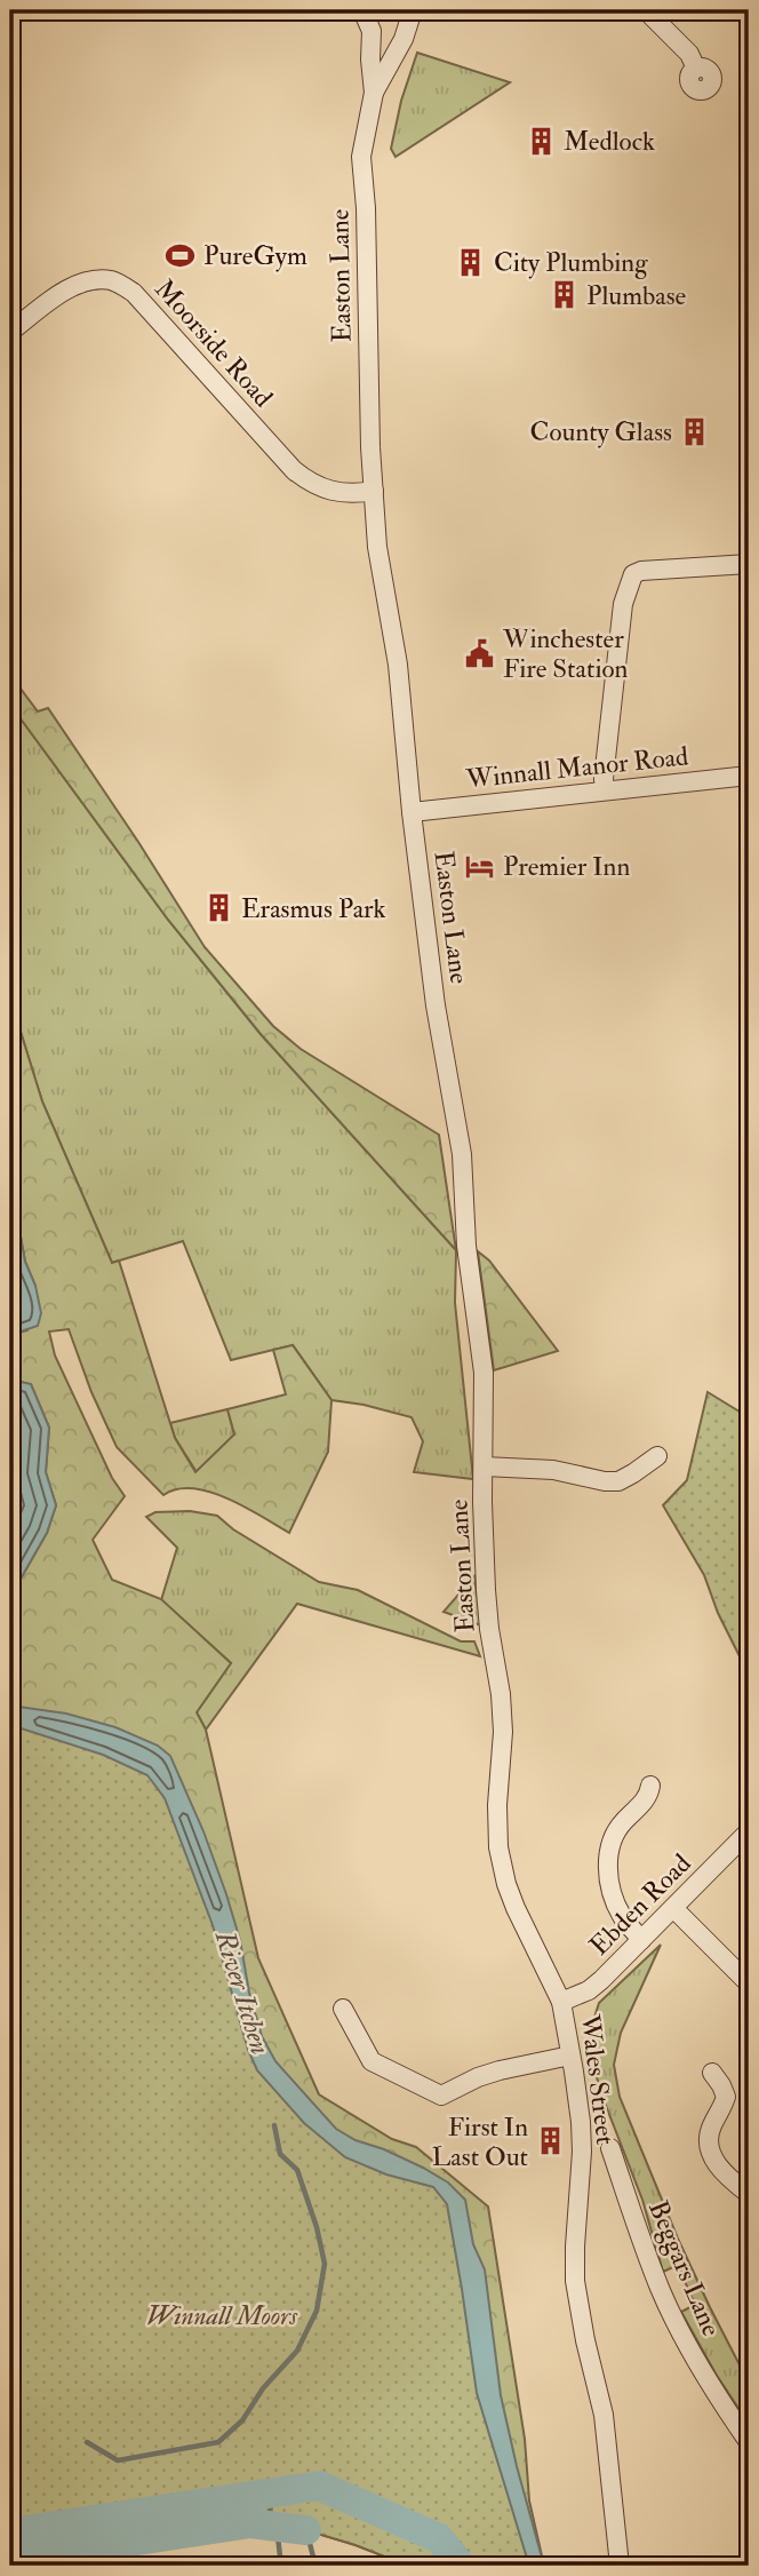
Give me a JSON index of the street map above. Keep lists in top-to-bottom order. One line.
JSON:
{"streets":{"street":["Easton Lane","Moorside Road","Winnall Manor Road","Ebden Road","Wales Street","Beggars Lane"]},"crossings":[["Easton Lane","Moorside Road"],["Easton Lane","Winnall Manor Road"],["Easton Lane","Wales Street"],["Ebden Road","Wales Street"]],"water":["River Itchen"],"parks":["Winnall Moors"],"places":{"building":["Medlock","City Plumbing","Plumbase","County Glass","Erasmus Park","First In Last Out"],"sports":["PureGym"],"public building":["Winchester Fire Station"],"hotel":["Premier Inn"]}}
